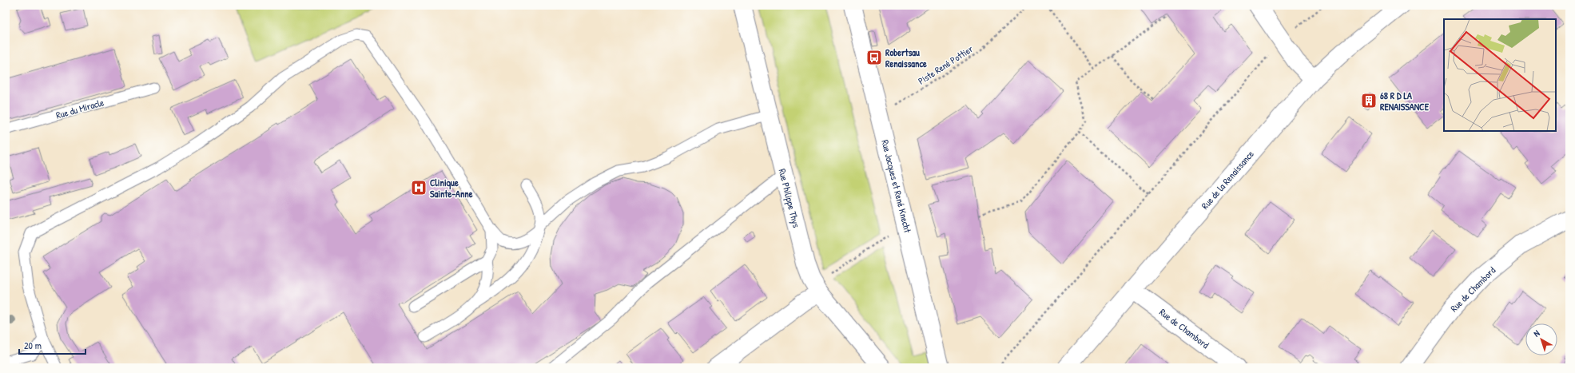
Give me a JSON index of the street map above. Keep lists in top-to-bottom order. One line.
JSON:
{"streets":{"street":["Rue de la Renaissance","Rue Jacques et René Knecht","Rue Philippe Thys","Rue de Chambord"],"lane":["Rue du Miracle"],"path":["Piste René Pottier"]},"crossings":[["Piste René Pottier","Rue Jacques et René Knecht"],["Rue de la Renaissance","Rue de Chambord"]],"places":{"bus stop":["Robertsau Renaissance"],"building":["68 R D LA RENAISSANCE"],"hospital":["Clinique Sainte-Anne"]},"scale_bar":"20 m","north":"top left"}
